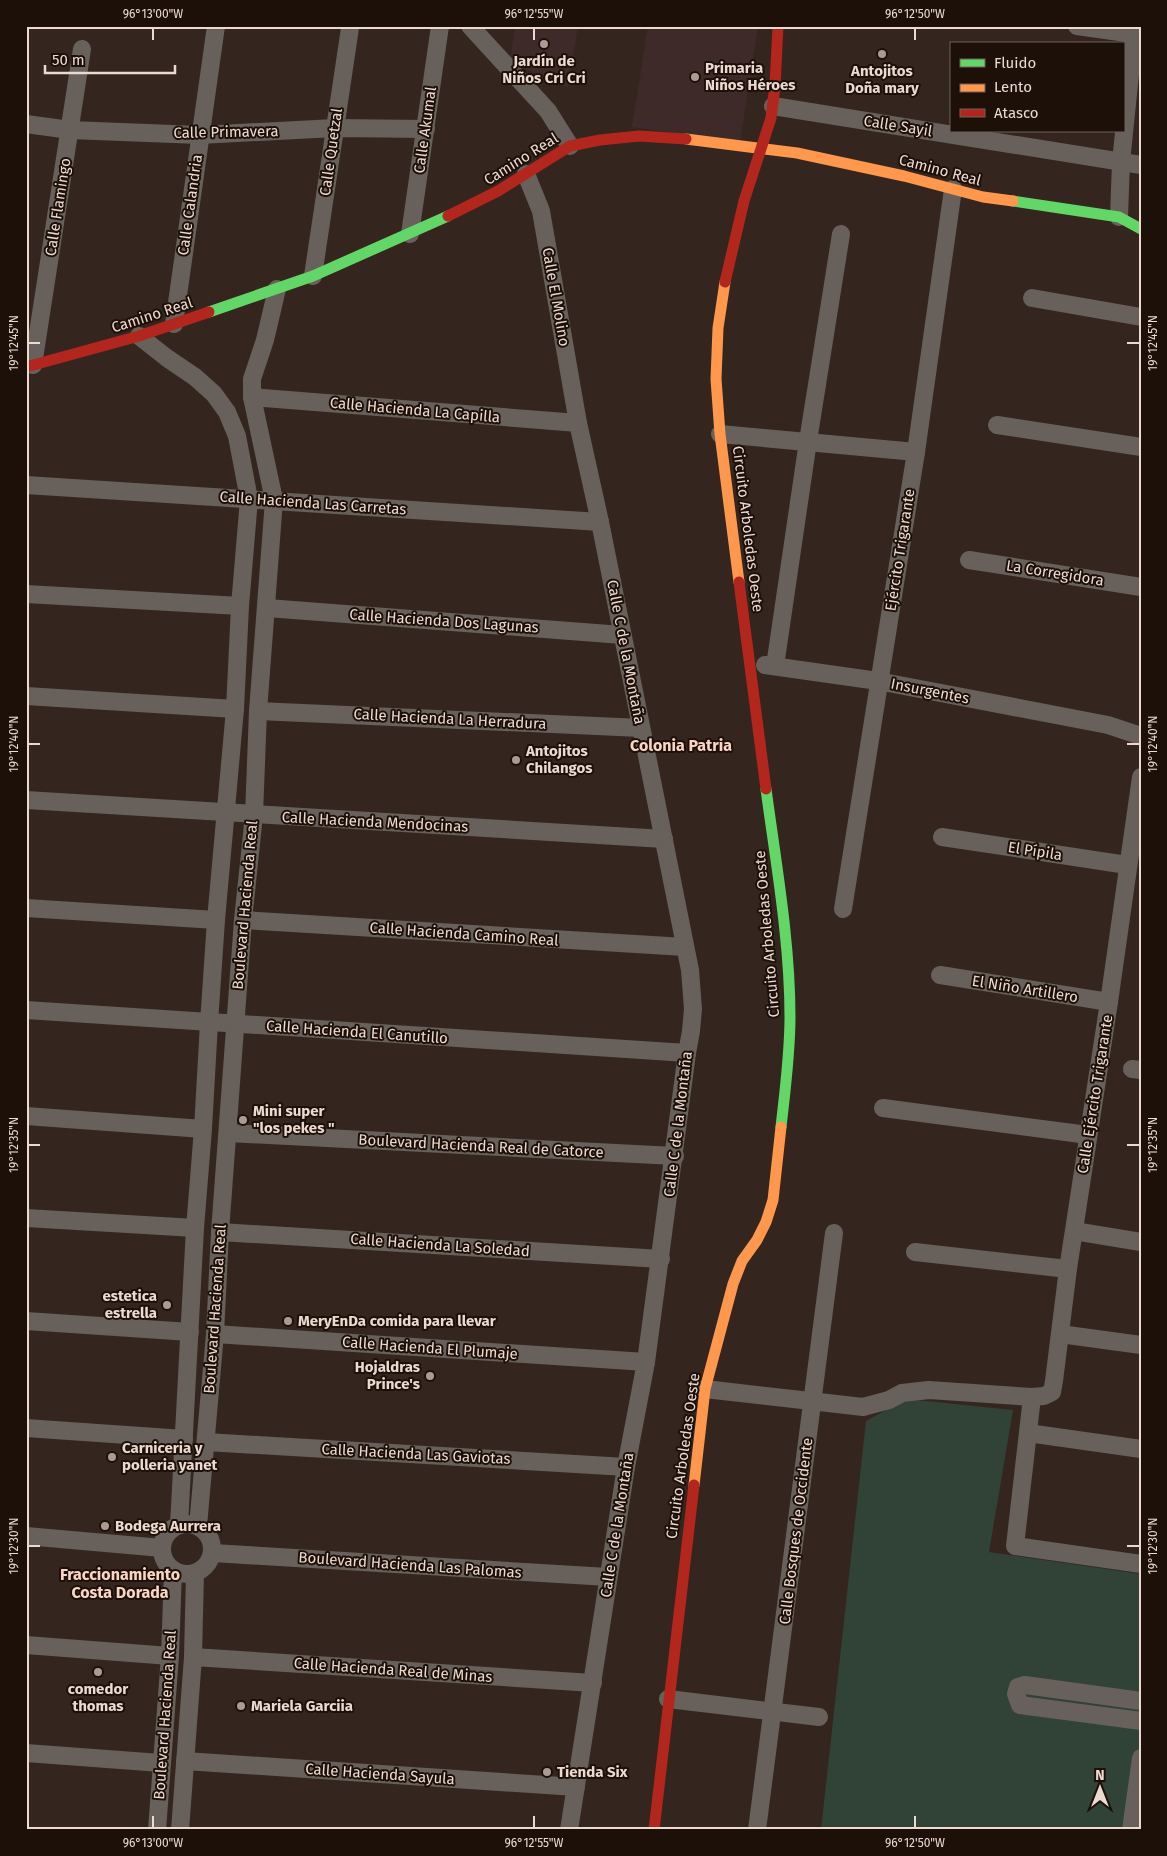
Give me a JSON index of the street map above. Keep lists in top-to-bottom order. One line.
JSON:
{"streets":{"street":["Calle Sayil","Calle Akumal","Calle Primavera","Calle Quetzal","Camino Real","Calle Calandria","Calle Flamingo","Calle El Molino","Calle Hacienda La Capilla","Calle Hacienda Las Carretas","Circuito Arboledas Oeste","Ejército Trigarante","La Corregidora","Calle Hacienda Dos Lagunas","Calle C de la Montaña","Insurgentes","Calle Hacienda La Herradura","Calle Hacienda Mendocinas","El Pípila","Boulevard Hacienda Real","Calle Hacienda Camino Real","El Niño Artillero","Calle Hacienda El Canutillo","Calle Ejército Trigarante","Boulevard Hacienda Real de Catorce","Calle Hacienda La Soledad","Calle Hacienda El Plumaje","Calle Hacienda Las Gaviotas","Calle Bosques de Occidente","Boulevard Hacienda Las Palomas","Calle Hacienda Real de Minas","Calle Hacienda Sayula"]},"crossings":[["Calle Sayil","Circuito Arboledas Oeste"],["Calle Akumal","Calle Primavera"],["Calle Akumal","Camino Real"],["Calle Primavera","Calle Quetzal"],["Calle Primavera","Calle Calandria"],["Calle Primavera","Calle Flamingo"],["Calle Quetzal","Camino Real"],["Camino Real","Calle Calandria"],["Camino Real","Calle Flamingo"],["Camino Real","Calle El Molino"],["Camino Real","Circuito Arboledas Oeste"],["Camino Real","Ejército Trigarante"],["Camino Real","Boulevard Hacienda Real"],["Calle El Molino","Calle Hacienda La Capilla"],["Calle El Molino","Calle C de la Montaña"],["Calle Hacienda La Capilla","Calle C de la Montaña"],["Calle Hacienda La Capilla","Boulevard Hacienda Real"],["Calle Hacienda Las Carretas","Calle C de la Montaña"],["Calle Hacienda Las Carretas","Boulevard Hacienda Real"],["Circuito Arboledas Oeste","Insurgentes"],["Ejército Trigarante","Insurgentes"],["Calle Hacienda Dos Lagunas","Calle C de la Montaña"],["Calle Hacienda Dos Lagunas","Boulevard Hacienda Real"],["Calle C de la Montaña","Calle Hacienda La Herradura"],["Calle C de la Montaña","Calle Hacienda Mendocinas"],["Calle C de la Montaña","Calle Hacienda Camino Real"],["Calle C de la Montaña","Calle Hacienda El Canutillo"],["Calle C de la Montaña","Boulevard Hacienda Real de Catorce"],["Calle C de la Montaña","Calle Hacienda La Soledad"],["Calle C de la Montaña","Calle Hacienda El Plumaje"],["Calle C de la Montaña","Calle Hacienda Las Gaviotas"],["Calle C de la Montaña","Boulevard Hacienda Las Palomas"],["Calle C de la Montaña","Calle Hacienda Real de Minas"],["Calle C de la Montaña","Calle Hacienda Sayula"],["Calle Hacienda La Herradura","Boulevard Hacienda Real"],["Calle Hacienda Mendocinas","Boulevard Hacienda Real"],["El Pípila","Calle Ejército Trigarante"],["Boulevard Hacienda Real","Calle Hacienda Camino Real"],["Boulevard Hacienda Real","Calle Hacienda El Canutillo"],["Boulevard Hacienda Real","Boulevard Hacienda Real de Catorce"],["Boulevard Hacienda Real","Calle Hacienda La Soledad"],["Boulevard Hacienda Real","Calle Hacienda El Plumaje"],["Boulevard Hacienda Real","Calle Hacienda Las Gaviotas"],["Boulevard Hacienda Real","Boulevard Hacienda Las Palomas"],["Boulevard Hacienda Real","Calle Hacienda Real de Minas"],["Boulevard Hacienda Real","Calle Hacienda Sayula"],["El Niño Artillero","Calle Ejército Trigarante"]],"districts":["Colonia Patria","Fraccionamiento Costa Dorada"],"places":["Jardín de Niños Cri Cri","Antojitos Doña mary","Primaria Niños Héroes","Antojitos Chilangos","Mini super \"los pekes \"","estetica estrella","MeryEnDa comida para llevar","Hojaldras Prince's","Carniceria y polleria yanet","Bodega Aurrera","comedor thomas","Mariela Garciia","Tienda Six"],"legend":["Fluido","Lento","Atasco"],"scale_bar":"50 m","north":"top","coordinates":["96°13'00\"W","96°12'55\"W","96°12'50\"W","19°12'45\"N","19°12'40\"N","19°12'35\"N","19°12'30\"N"]}
